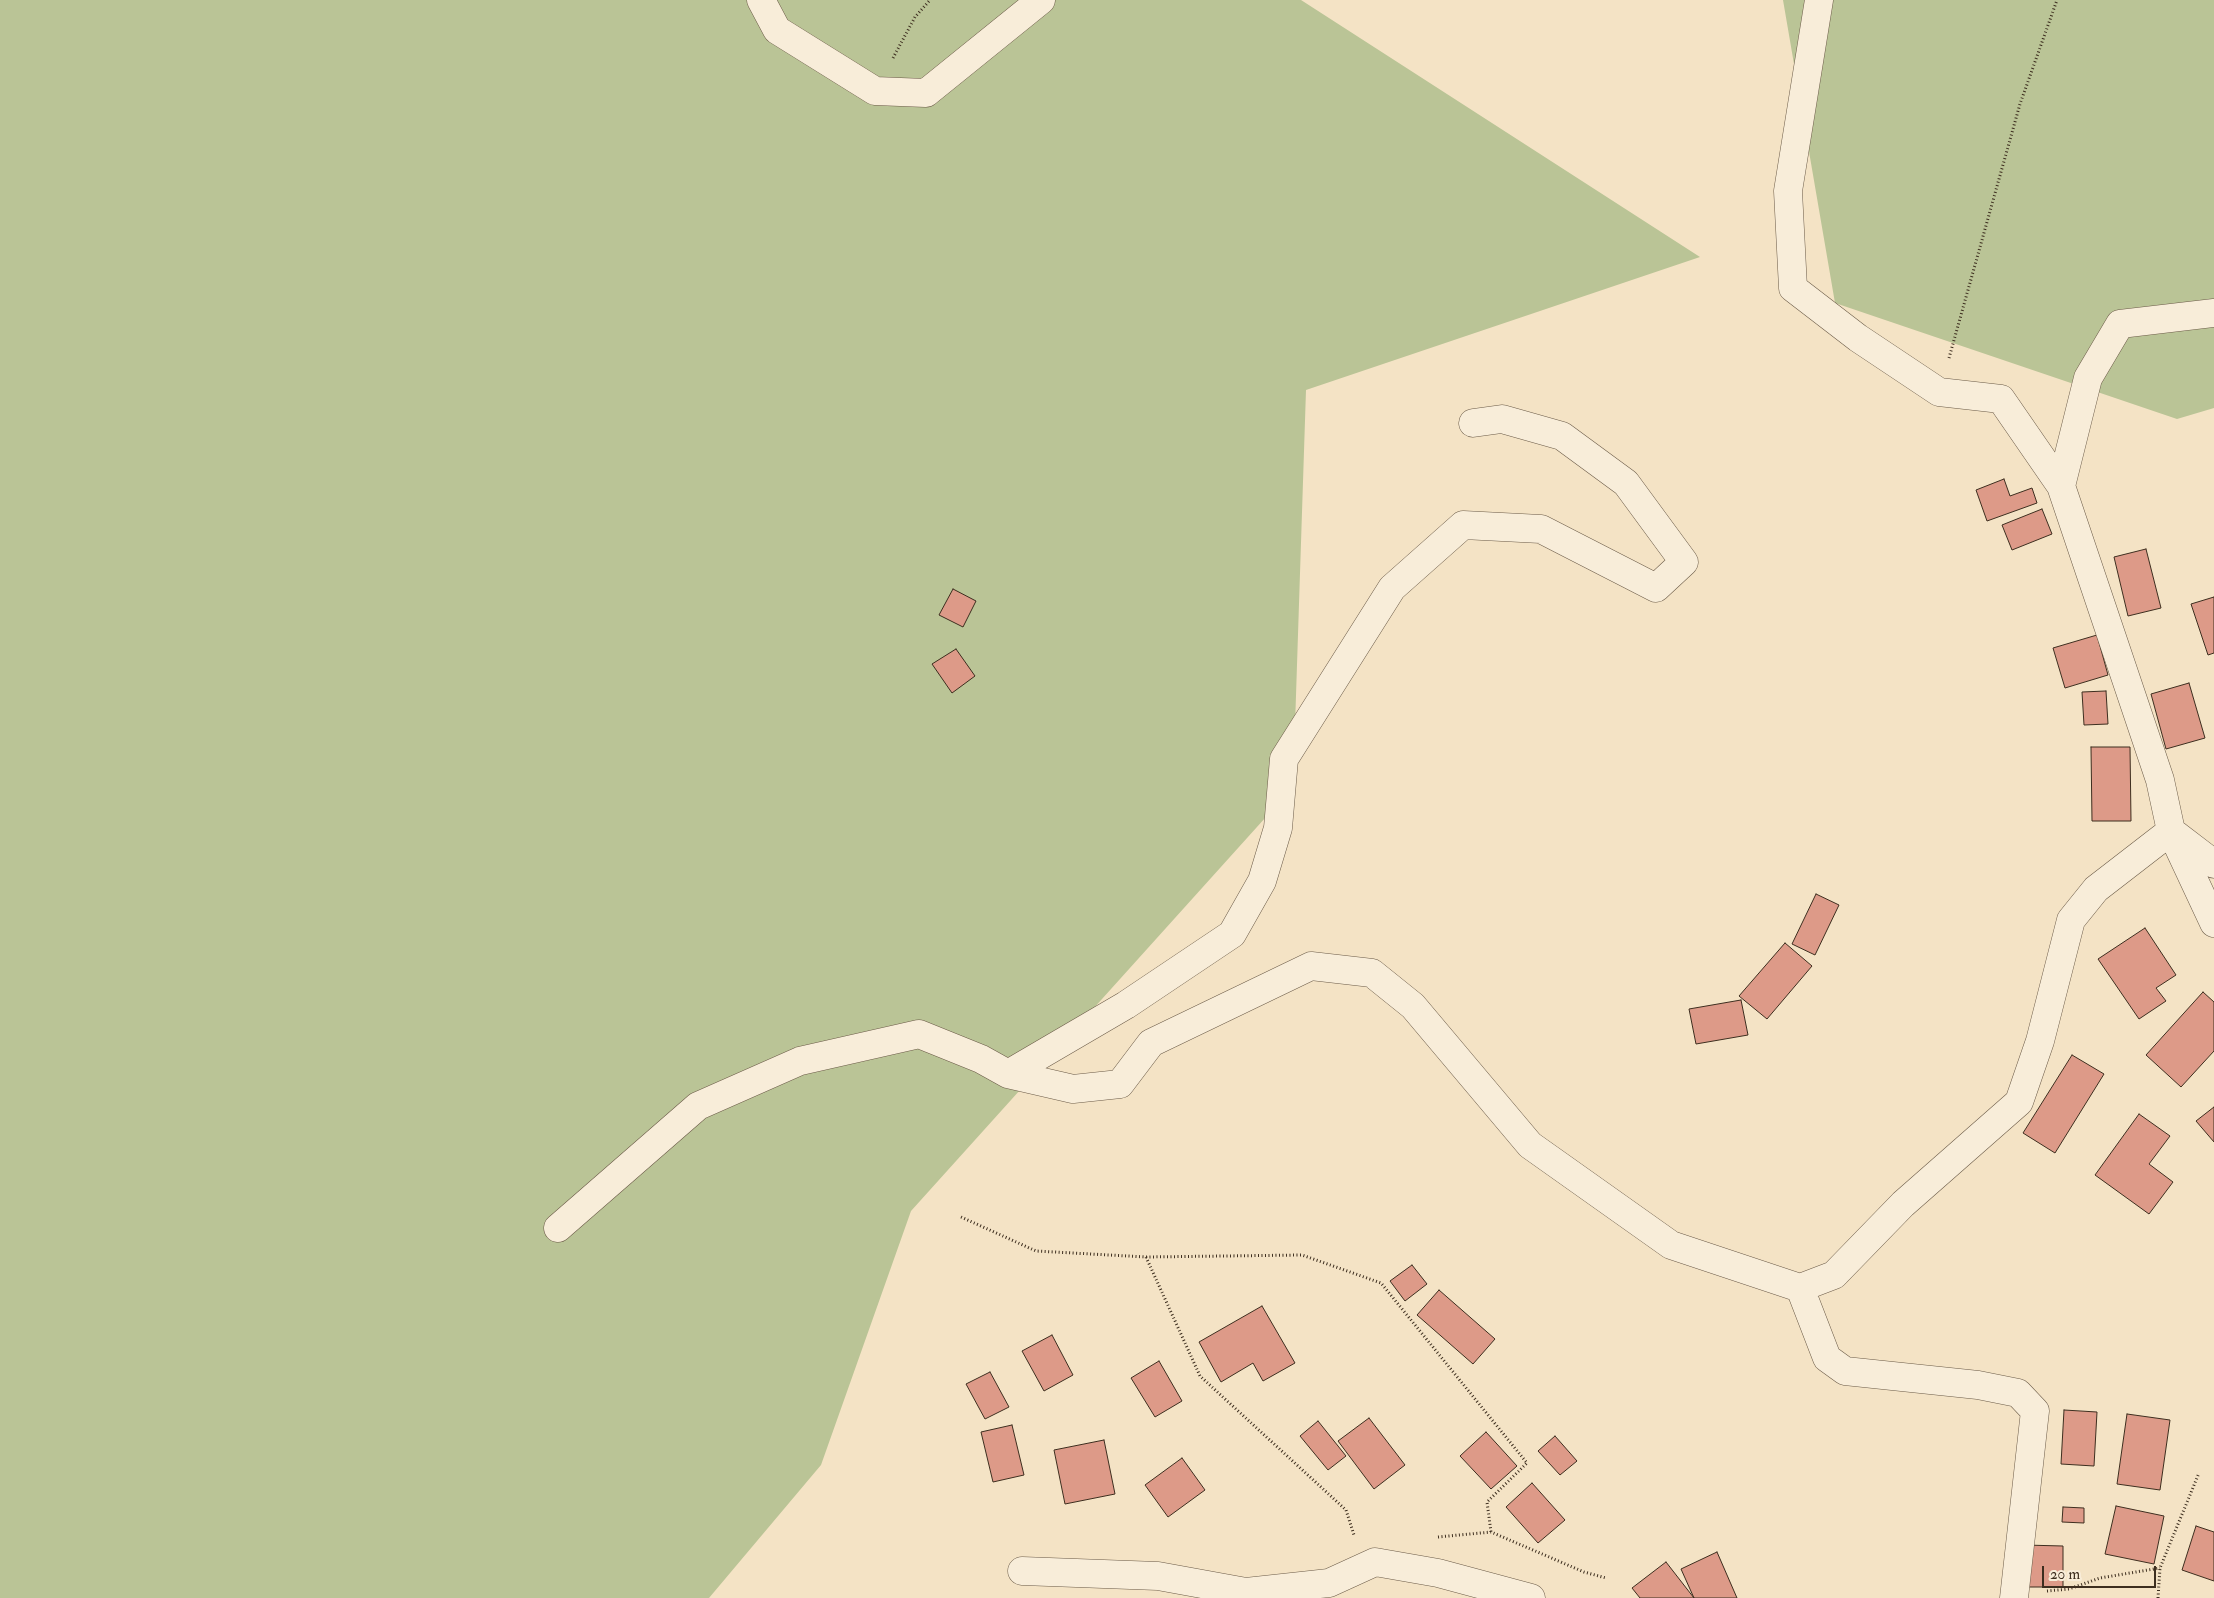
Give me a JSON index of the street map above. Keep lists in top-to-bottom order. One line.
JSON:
{"scale_bar":"20 m"}
